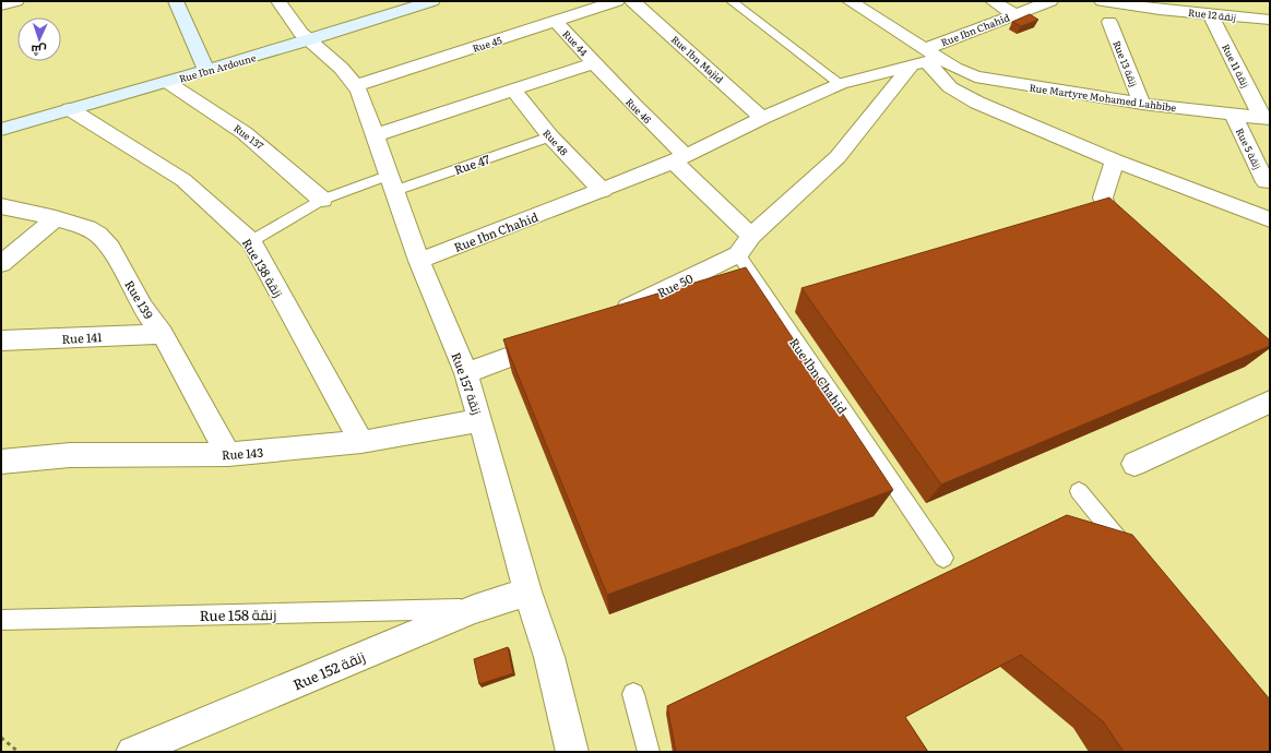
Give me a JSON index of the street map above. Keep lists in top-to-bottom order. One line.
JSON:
{"streets":{"street":["Rue 12 زنقة","Rue Ibn Chahid","Rue 44","Rue 45","Rue Ibn Majid","Rue 13 زنقة","Rue 11 زنقة","Rue Ibn Ardoune","Rue Martyre Mohamed Lahbibe","Rue 46","Rue 137","Rue 48","Rue 5 زنقة","Rue 138 زنقة","Rue 50","Rue 139","Rue 141","Rue 157 زنقة","Rue 143","Rue 152 زنقة"],"lane":["Rue 47","Rue 158 زنقة"]},"crossings":[["Rue 12 زنقة","Rue 11 زنقة"],["Rue Ibn Chahid","Rue Ibn Majid"],["Rue Ibn Chahid","Rue Martyre Mohamed Lahbibe"],["Rue Ibn Chahid","Rue 46"],["Rue Ibn Chahid","Rue 48"],["Rue Ibn Chahid","Rue 50"],["Rue Ibn Chahid","Rue 157 زنقة"],["Rue 44","Rue 45"],["Rue 44","Rue 46"],["Rue 45","Rue 157 زنقة"],["Rue 13 زنقة","Rue Martyre Mohamed Lahbibe"],["Rue 11 زنقة","Rue Martyre Mohamed Lahbibe"],["Rue Ibn Ardoune","Rue 137"],["Rue Ibn Ardoune","Rue 138 زنقة"],["Rue Ibn Ardoune","Rue 157 زنقة"],["Rue Martyre Mohamed Lahbibe","Rue 5 زنقة"],["Rue 137","Rue 47"],["Rue 48","Rue 47"],["Rue 47","Rue 138 زنقة"],["Rue 47","Rue 157 زنقة"],["Rue 138 زنقة","Rue 143"],["Rue 139","Rue 141"],["Rue 139","Rue 143"],["Rue 157 زنقة","Rue 143"],["Rue 157 زنقة","Rue 152 زنقة"],["Rue 158 زنقة","Rue 152 زنقة"]],"north":"bottom"}
